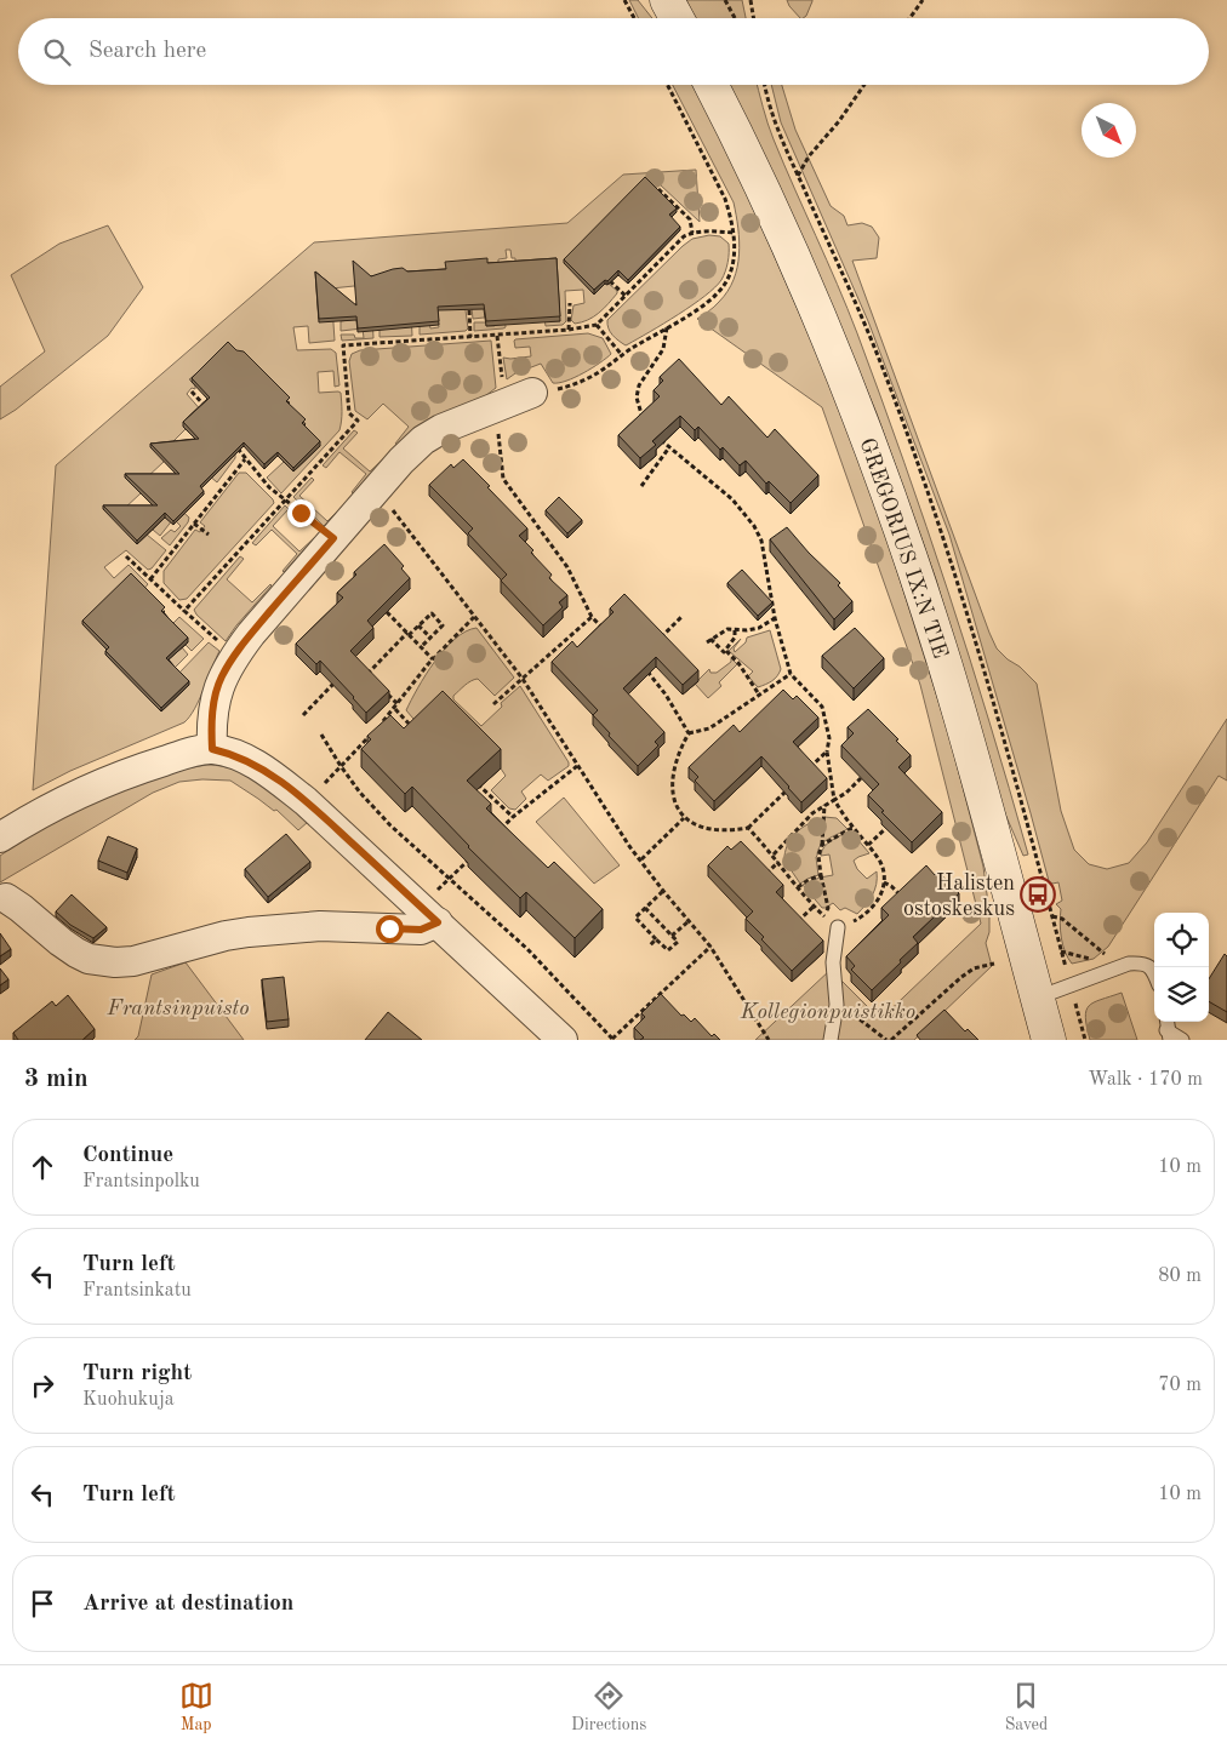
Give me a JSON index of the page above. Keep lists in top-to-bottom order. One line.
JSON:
{"streets":{"street":["GREGORIUS IX:N TIE"]},"parks":["Frantsinpuisto","Kollegionpuistikko"],"places":{"bus stop":["Halisten ostoskeskus"]},"north":"bottom right","page":{"search":"Search here","heading":["3 min","Walk · 170 m"],"list":[["Continue","Frantsinpolku","10 m"],["Turn left","Frantsinkatu","80 m"],["Turn right","Kuohukuja","70 m"],["Turn left","10 m"],"Arrive at destination"],"nav":["Map","Directions","Saved"]}}
